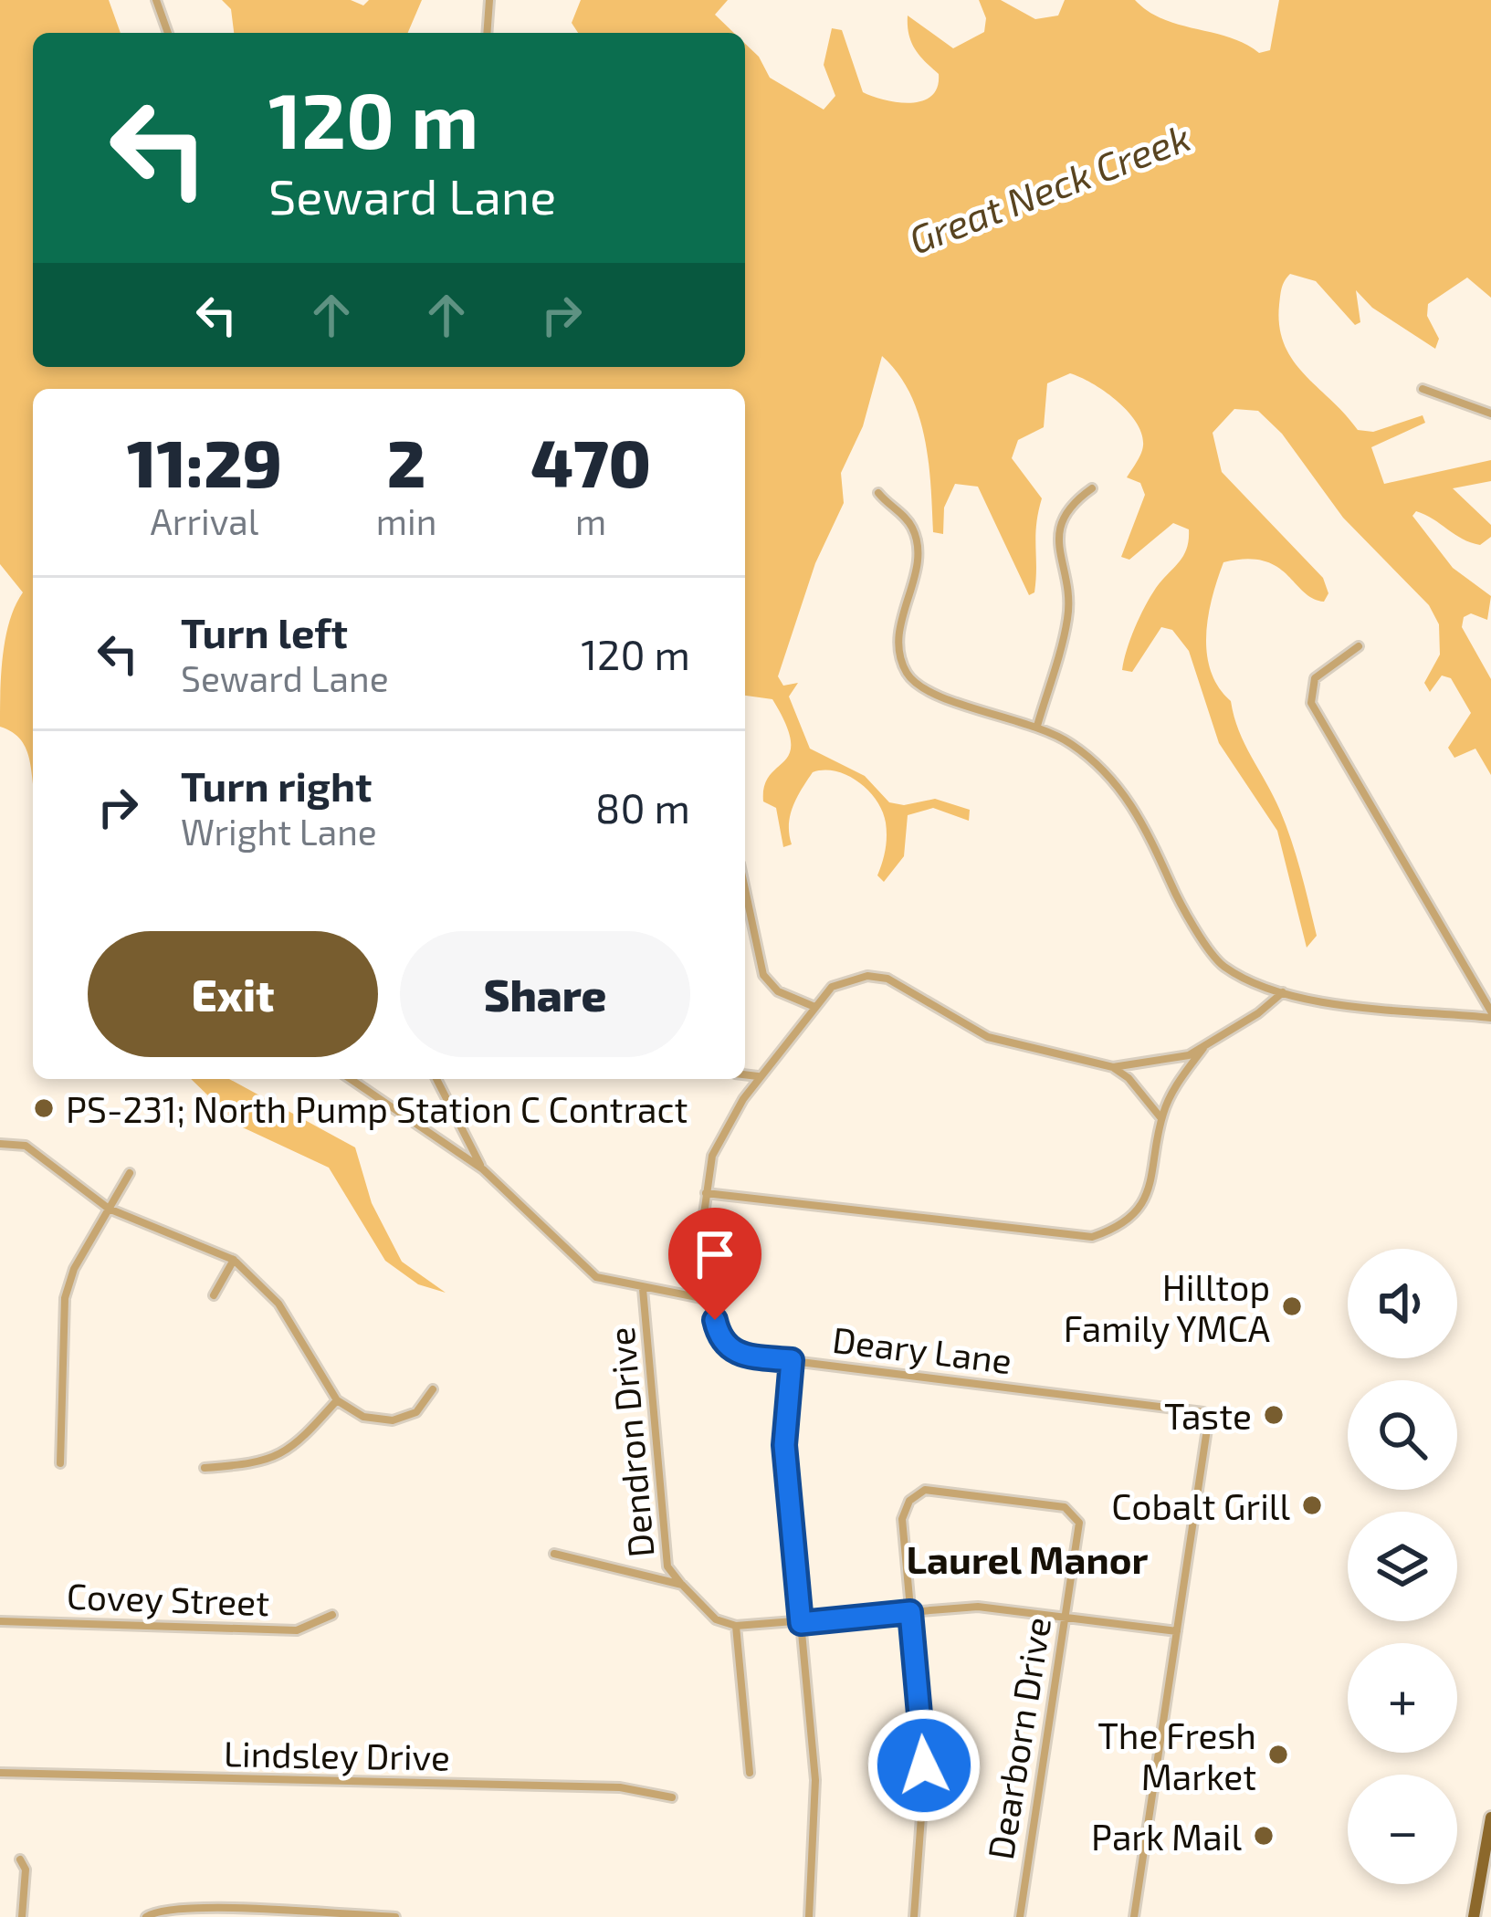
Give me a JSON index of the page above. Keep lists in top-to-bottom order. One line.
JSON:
{"streets":{"street":["Deary Lane","Dendron Drive","Covey Street","Dearborn Drive","Lindsley Drive"]},"districts":["Laurel Manor"],"water":["Great Neck Creek"],"places":["PS-231; North Pump Station C Contract","Hilltop Family YMCA","Taste","Cobalt Grill","The Fresh Market","Park Mail"],"page":{"turn":["120 m","Seward Lane"],"eta":["11:29","Arrival","2","min","470","m"],"list":[{"name":"Turn left","note":"Seward Lane","value":"120 m"},{"name":"Turn right","note":"Wright Lane","value":"80 m"}],"buttons":["Exit","Share"],"map_buttons":["+","−"]}}
